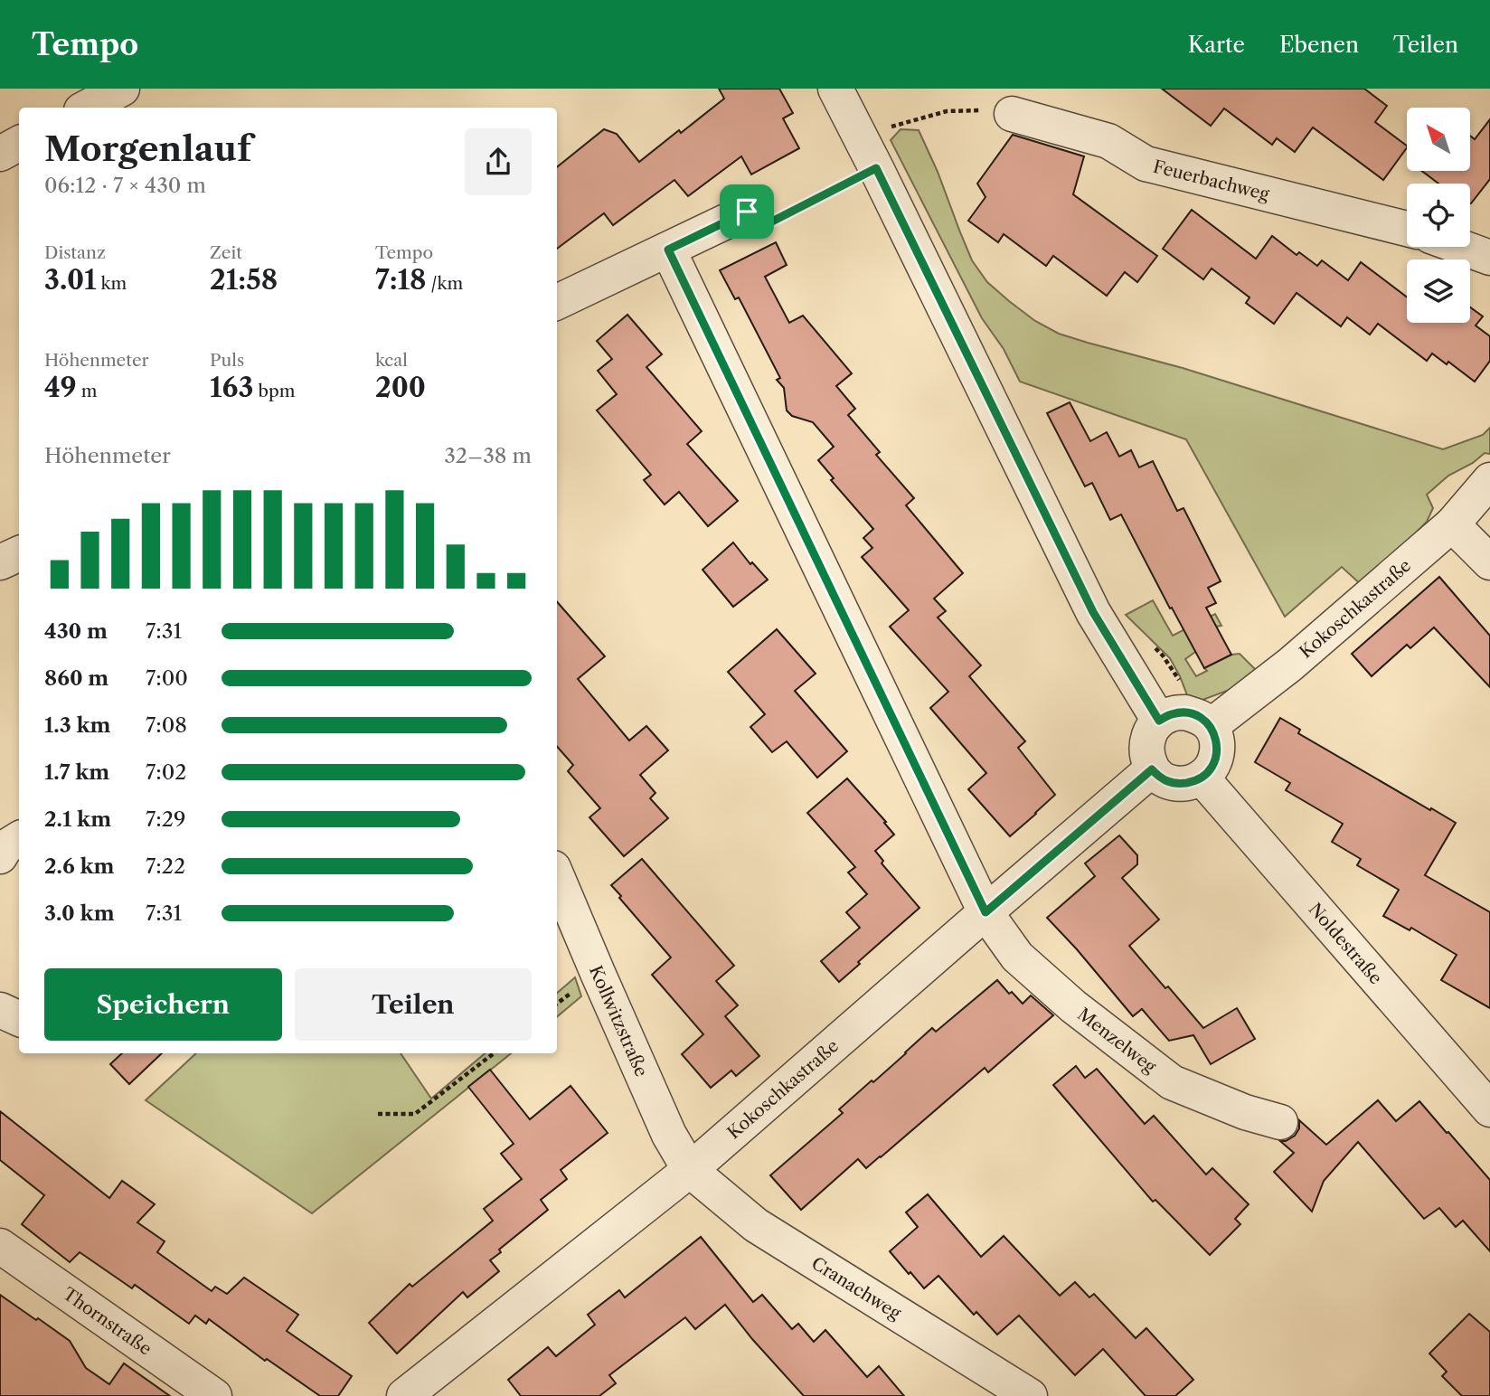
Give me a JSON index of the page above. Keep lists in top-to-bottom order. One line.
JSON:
{"streets":{"street":["Feuerbachweg","Kokoschkastraße","Noldestraße","Kollwitzstraße","Menzelweg","Cranachweg","Thornstraße"]},"crossings":[["Kokoschkastraße","Noldestraße"],["Kokoschkastraße","Kollwitzstraße"],["Kokoschkastraße","Menzelweg"],["Kokoschkastraße","Cranachweg"],["Kollwitzstraße","Cranachweg"]],"north":"top left","page":{"header":"Tempo","nav":["Karte","Ebenen","Teilen"],"heading":["Morgenlauf","06:12 · 7 × 430 m"],"stats":[["Distanz","3.01 km"],["Zeit","21:58"],["Tempo","7:18 /km"],["Höhenmeter","49 m"],["Puls","163 bpm"],["kcal","200"]],"chart":["Höhenmeter","32–38 m"],"list":[{"name":"430 m","note":"7:31"},{"name":"860 m","note":"7:00"},{"name":"1.3 km","note":"7:08"},{"name":"1.7 km","note":"7:02"},{"name":"2.1 km","note":"7:29"},{"name":"2.6 km","note":"7:22"},{"name":"3.0 km","note":"7:31"}],"buttons":["Speichern","Teilen"]}}
